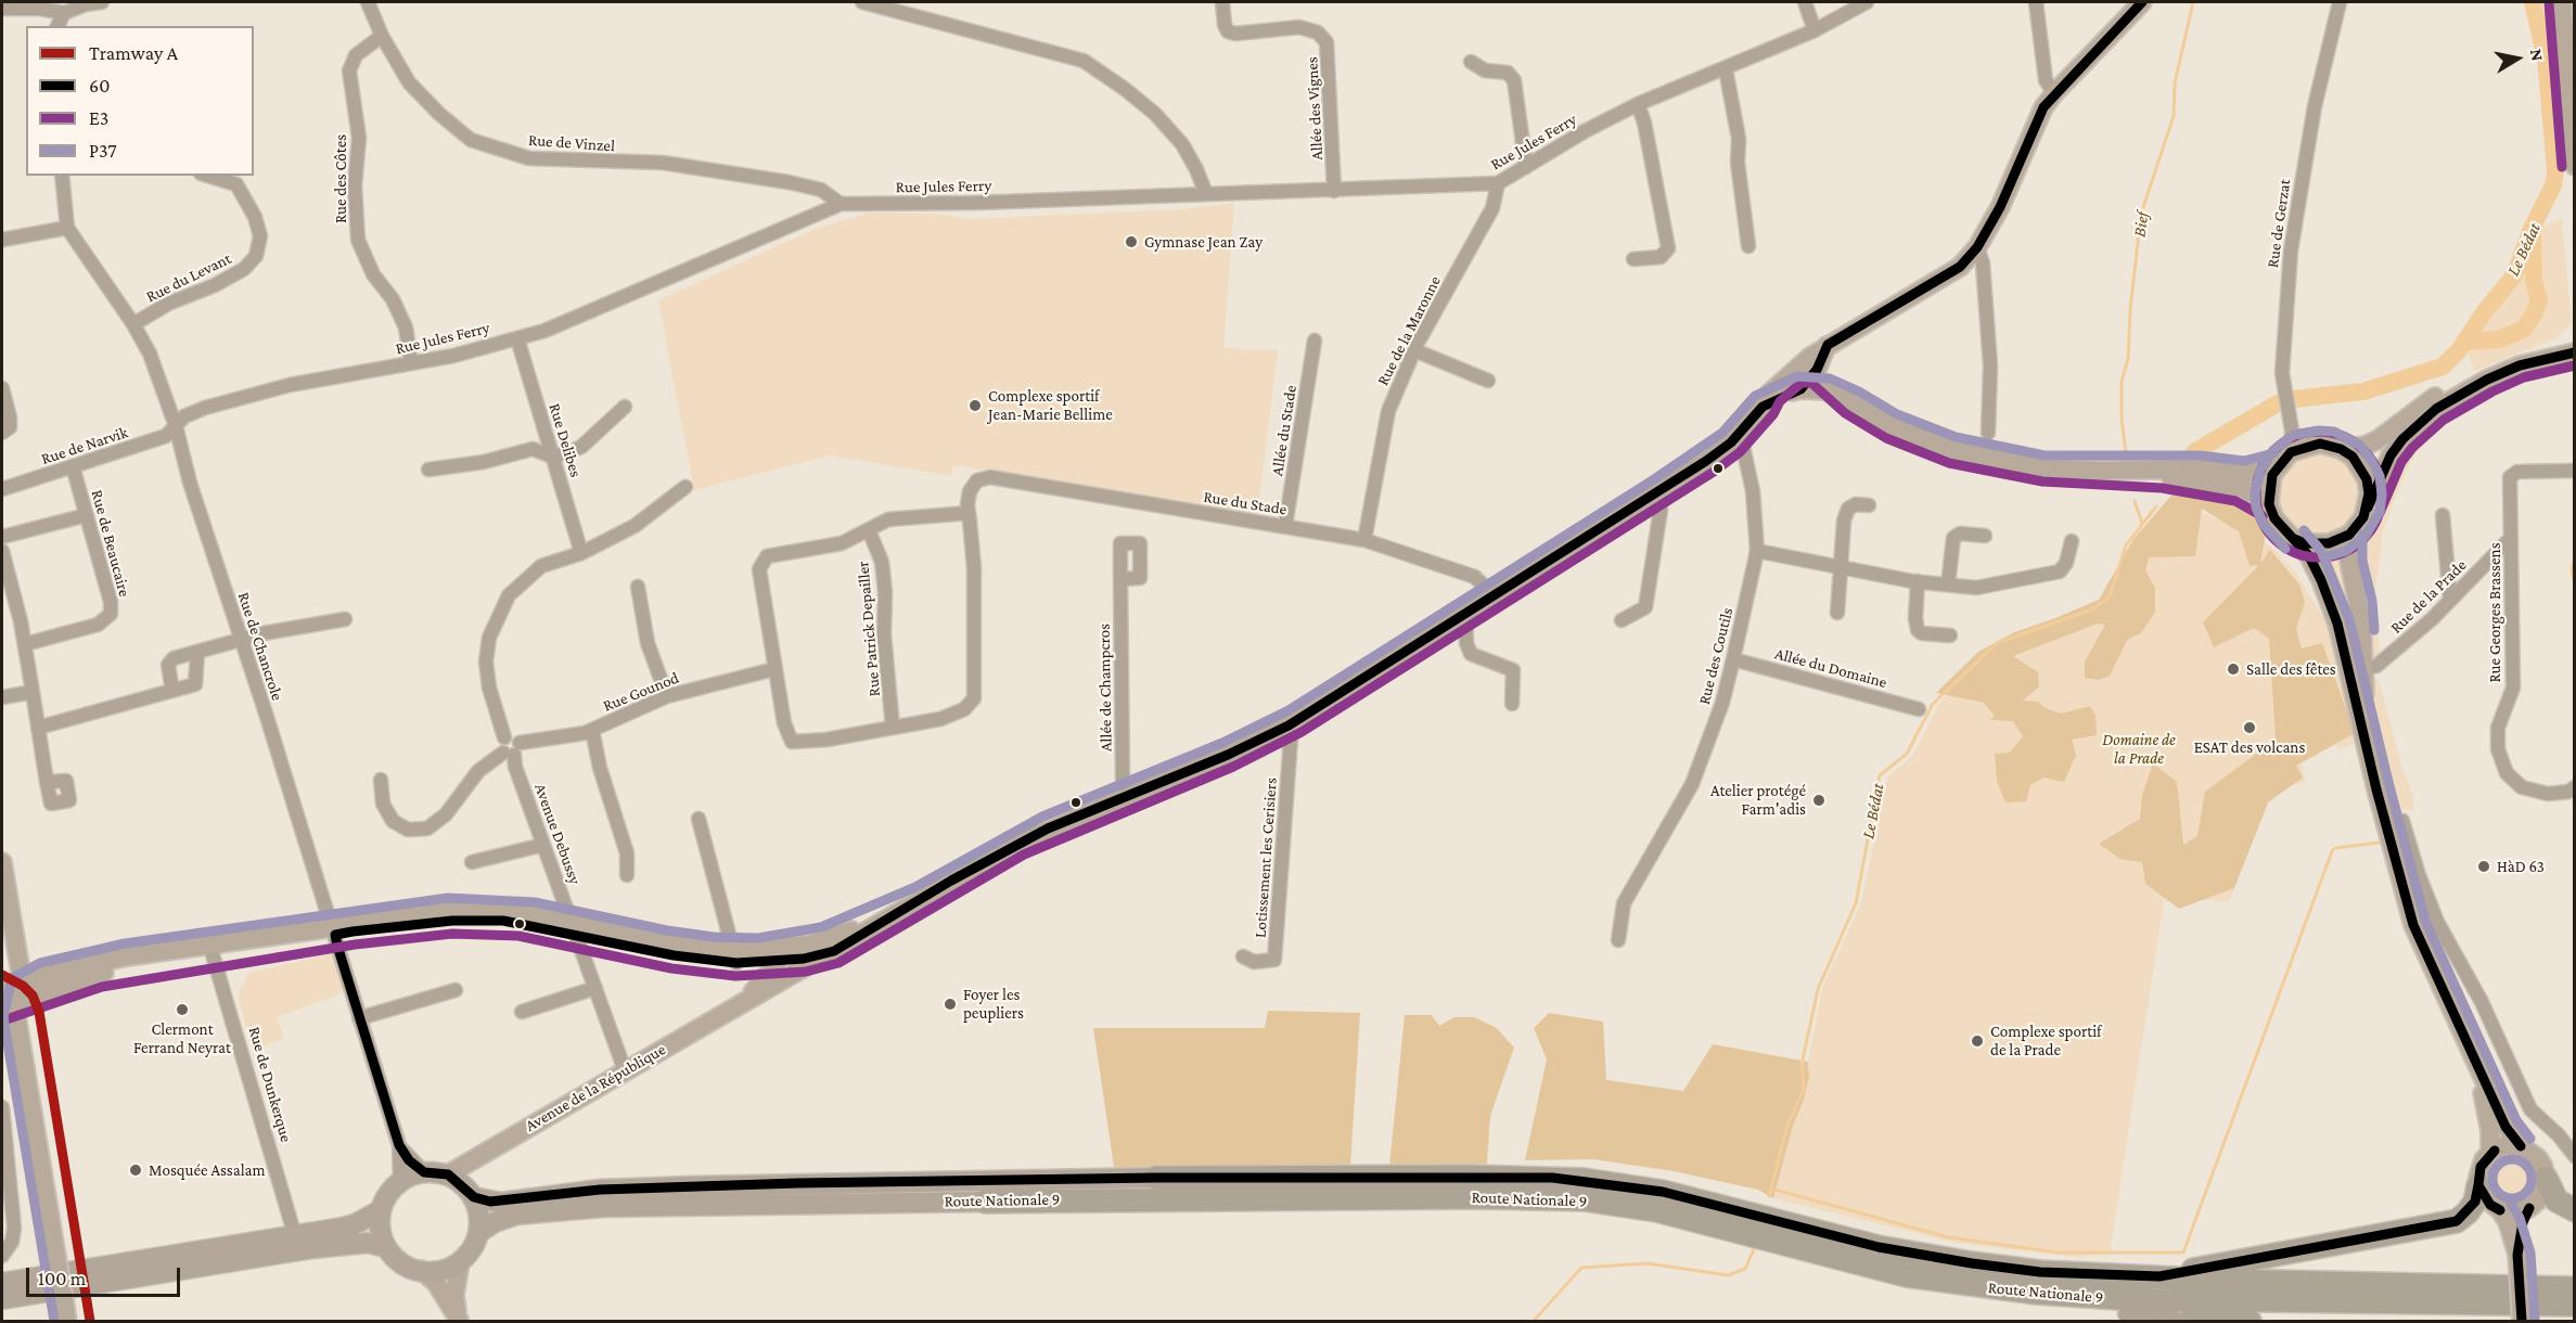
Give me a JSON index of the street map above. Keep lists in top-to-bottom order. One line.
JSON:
{"streets":{"highway":["Route Nationale 9"],"street":["Allée des Vignes","Rue Jules Ferry","Rue de Vinzel","Rue des Côtes","Rue de Gerzat","Rue du Levant","Rue de la Maronne","Allée du Stade","Rue Delibes","Rue de Narvik","Rue du Stade","Rue de Beaucaire","Rue de la Prade","Rue Georges Brassens","Rue Patrick Depailler","Rue de Chancrole","Rue des Coutils","Allée du Domaine","Allée de Champcros","Rue Gounod","Avenue Debussy","Lotissement les Cerisiers","Rue de Dunkerque","Avenue de la République"]},"crossings":[["Allée des Vignes","Rue Jules Ferry"],["Rue Jules Ferry","Rue de Vinzel"],["Rue Jules Ferry","Rue des Côtes"],["Rue Jules Ferry","Rue de la Maronne"],["Rue Jules Ferry","Rue Delibes"],["Rue Jules Ferry","Rue de Narvik"],["Rue Jules Ferry","Rue de Chancrole"],["Rue de Vinzel","Rue des Côtes"],["Rue du Levant","Rue de Chancrole"],["Rue de la Maronne","Rue du Stade"],["Allée du Stade","Rue du Stade"],["Rue de Narvik","Rue de Beaucaire"],["Rue de Narvik","Rue de Chancrole"],["Rue de la Prade","Rue Georges Brassens"],["Rue de Chancrole","Avenue de la République"],["Rue de Chancrole","Route Nationale 9"],["Rue des Coutils","Allée du Domaine"],["Rue Gounod","Avenue Debussy"],["Avenue Debussy","Avenue de la République"],["Avenue de la République","Route Nationale 9"]],"water":["Bief","Le Bédat"],"parks":["Domaine de la Prade"],"places":["Gymnase Jean Zay","Complexe sportif Jean-Marie Bellime","Salle des fêtes","ESAT des volcans","Atelier protégé Farm'adis","HàD 63","Foyer les peupliers","Clermont Ferrand Neyrat","Complexe sportif de la Prade","Mosquée Assalam"],"lines":["transit line 60","transit line E3","transit line P37","tram line A"],"legend":["Tramway A","60","E3","P37"],"scale_bar":"100 m","north":"right"}
